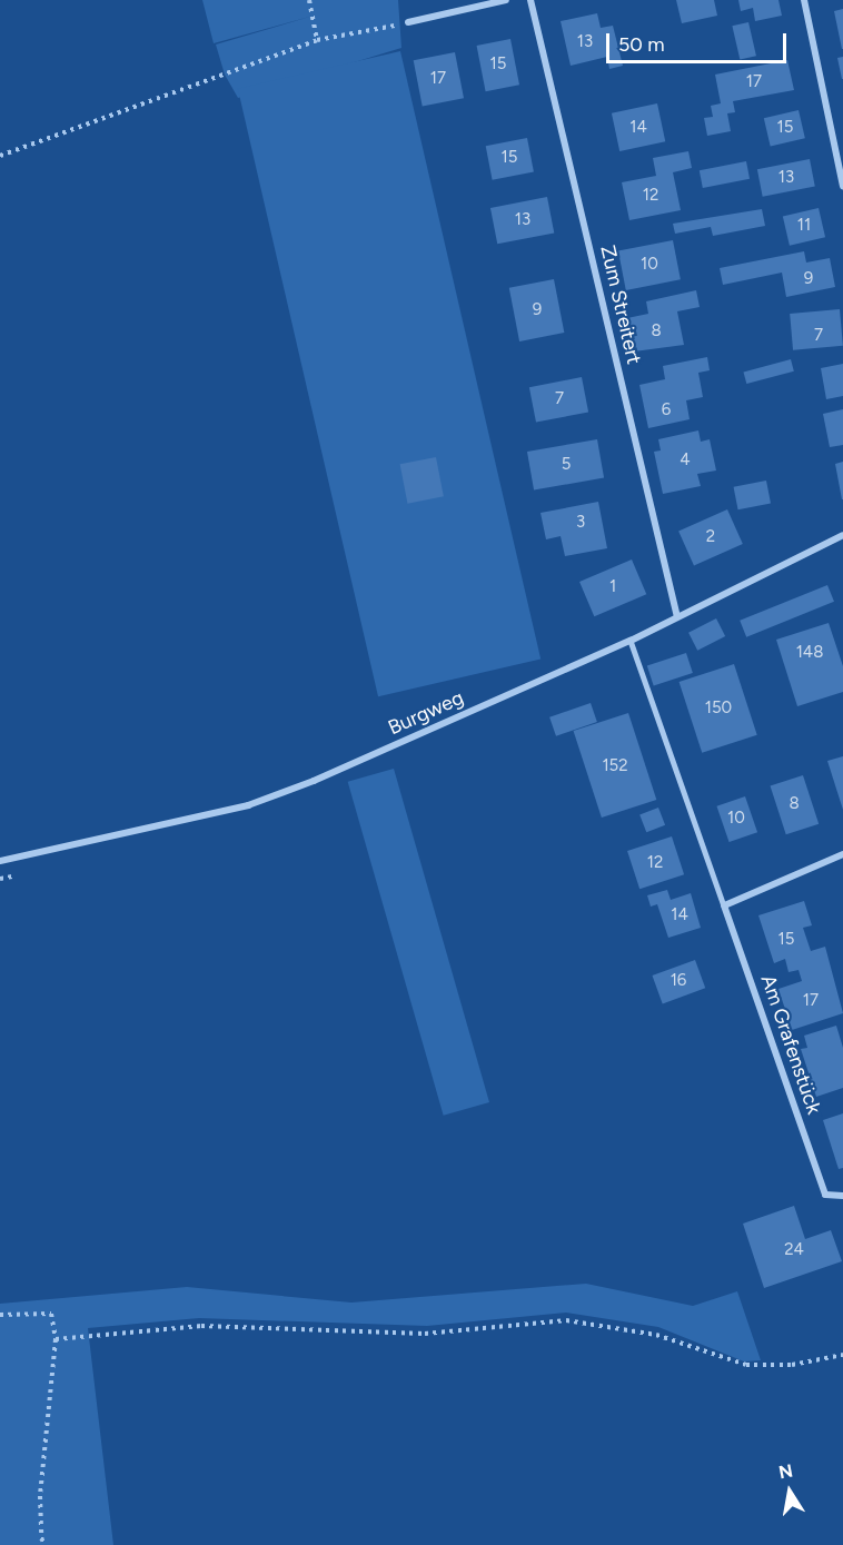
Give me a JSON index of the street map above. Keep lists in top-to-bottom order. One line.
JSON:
{"streets":{"street":["Zum Streitert","Burgweg","Am Grafenstück"]},"crossings":[["Zum Streitert","Burgweg"],["Burgweg","Am Grafenstück"]],"house_numbers":["13","15","17","17","14","15","15","13","12","13","11","10","9","9","8","7","7","6","4","5","3","2","1","148","150","152","8","10","12","14","15","16","17","24"],"scale_bar":"50 m","north":"top"}
